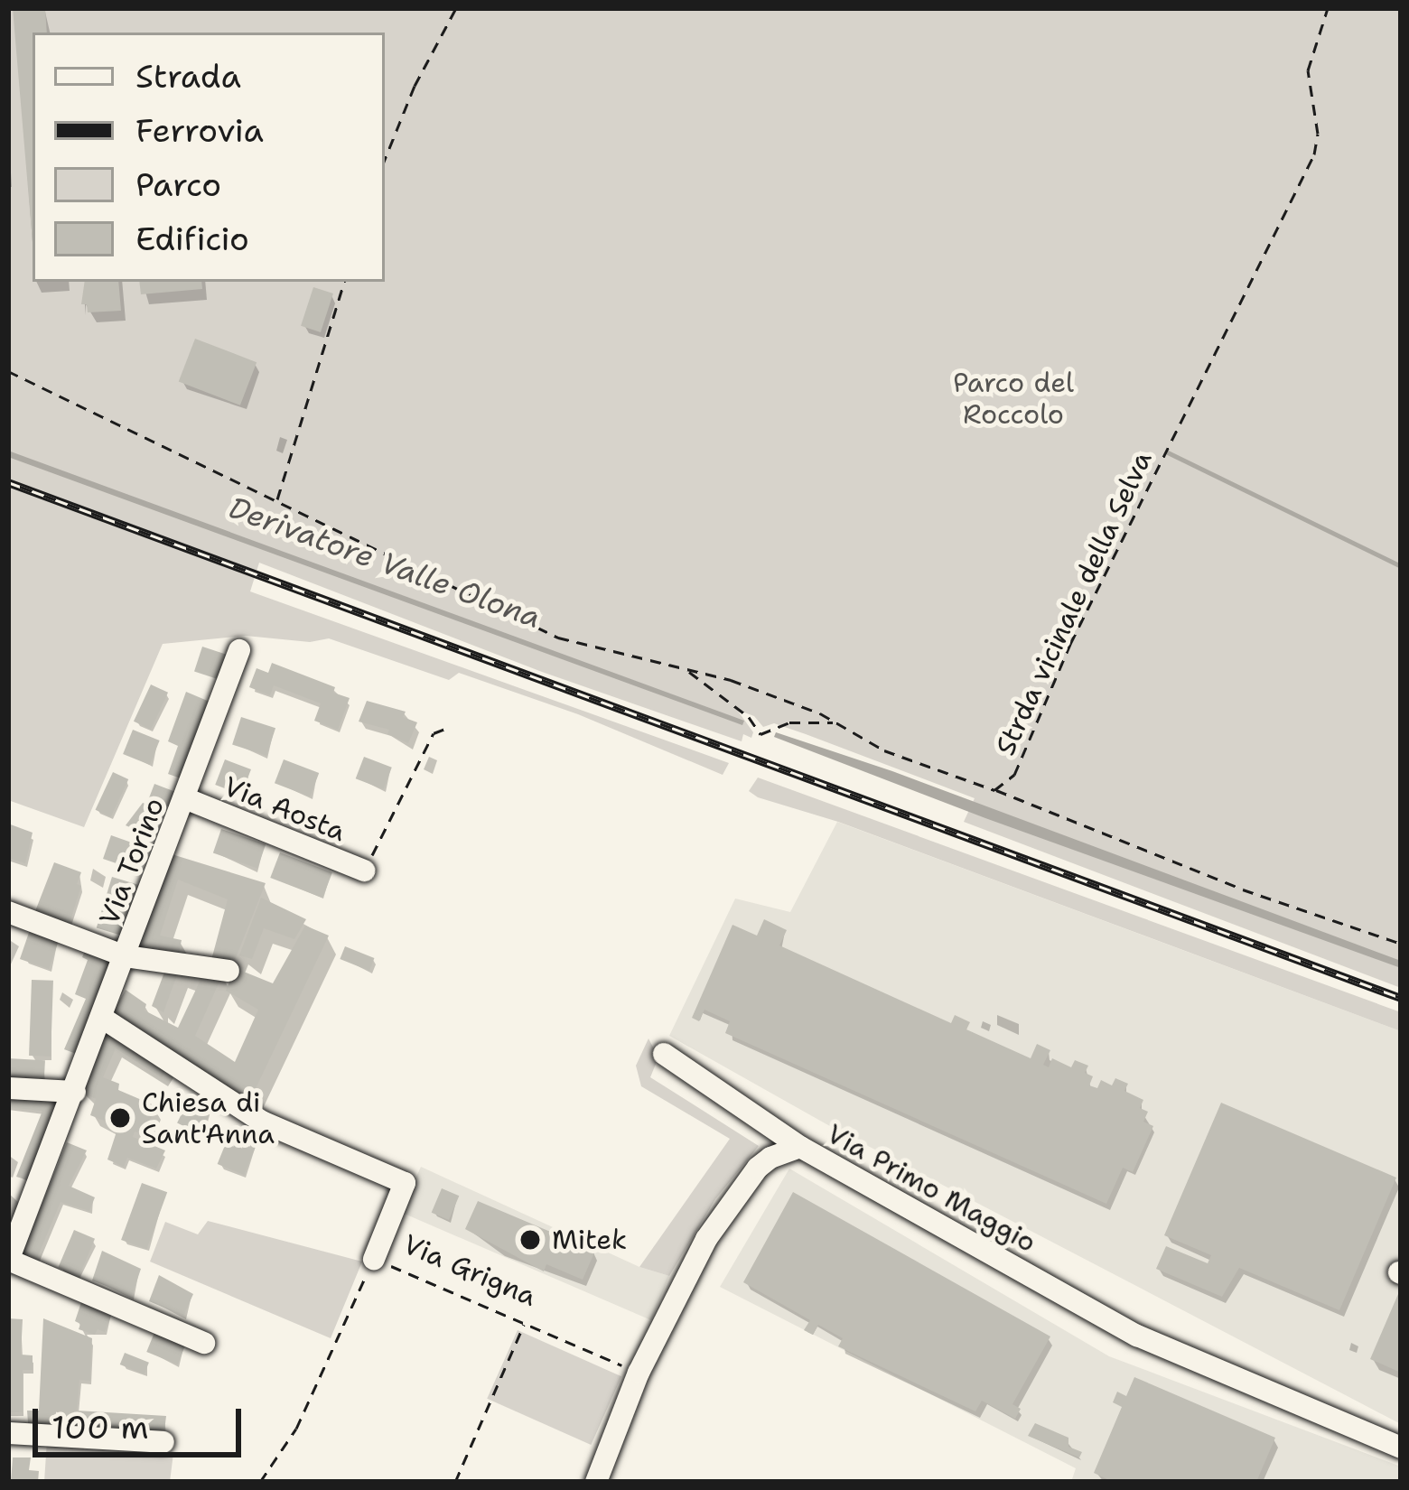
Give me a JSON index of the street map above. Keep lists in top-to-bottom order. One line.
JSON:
{"streets":{"street":["Via Aosta","Via Torino","Via Primo Maggio","Via Grigna"],"path":["Strda vicinale della Selva"]},"crossings":[["Via Aosta","Via Torino"],["Via Torino","Via Grigna"],["Via Primo Maggio","Via Grigna"]],"water":["Derivatore Valle Olona"],"parks":["Parco del Roccolo"],"places":["Chiesa di Sant'Anna","Mitek"],"legend":["Strada","Ferrovia","Parco","Edificio"],"scale_bar":"100 m"}
